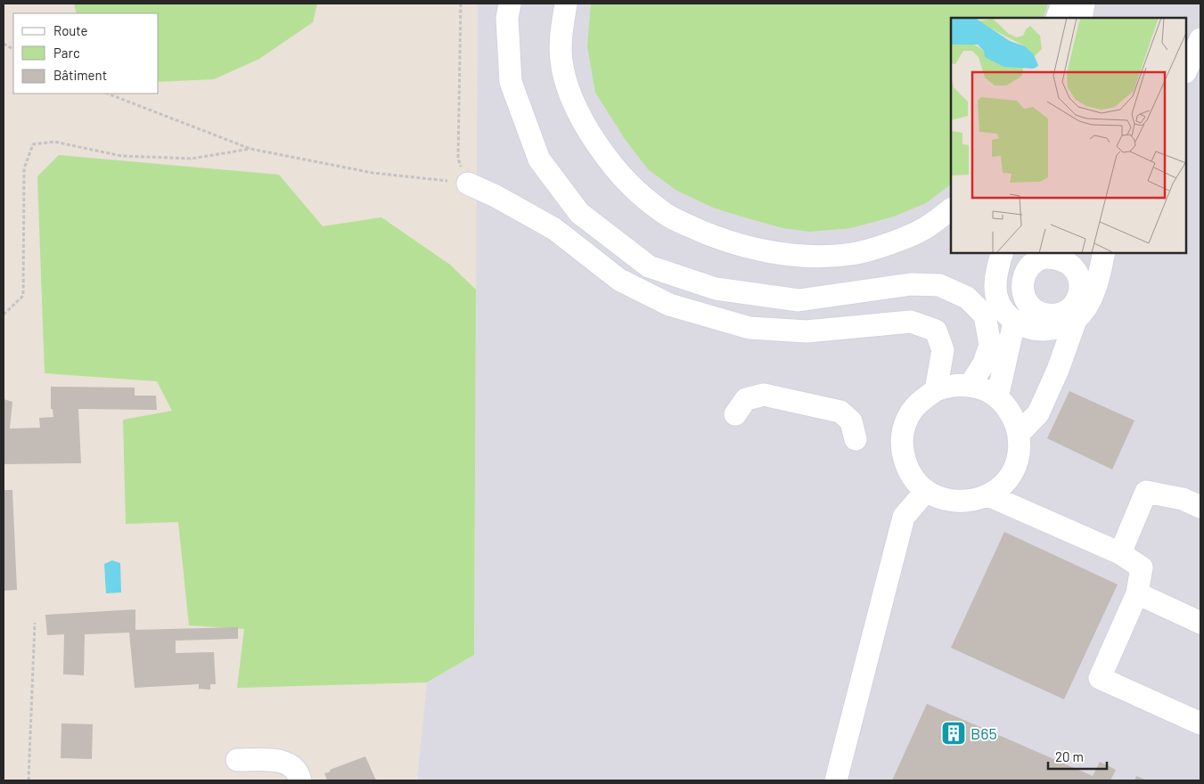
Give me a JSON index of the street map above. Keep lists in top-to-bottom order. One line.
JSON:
{"places":{"building":["B65"]},"legend":["Route","Parc","Bâtiment"],"scale_bar":"20 m"}
